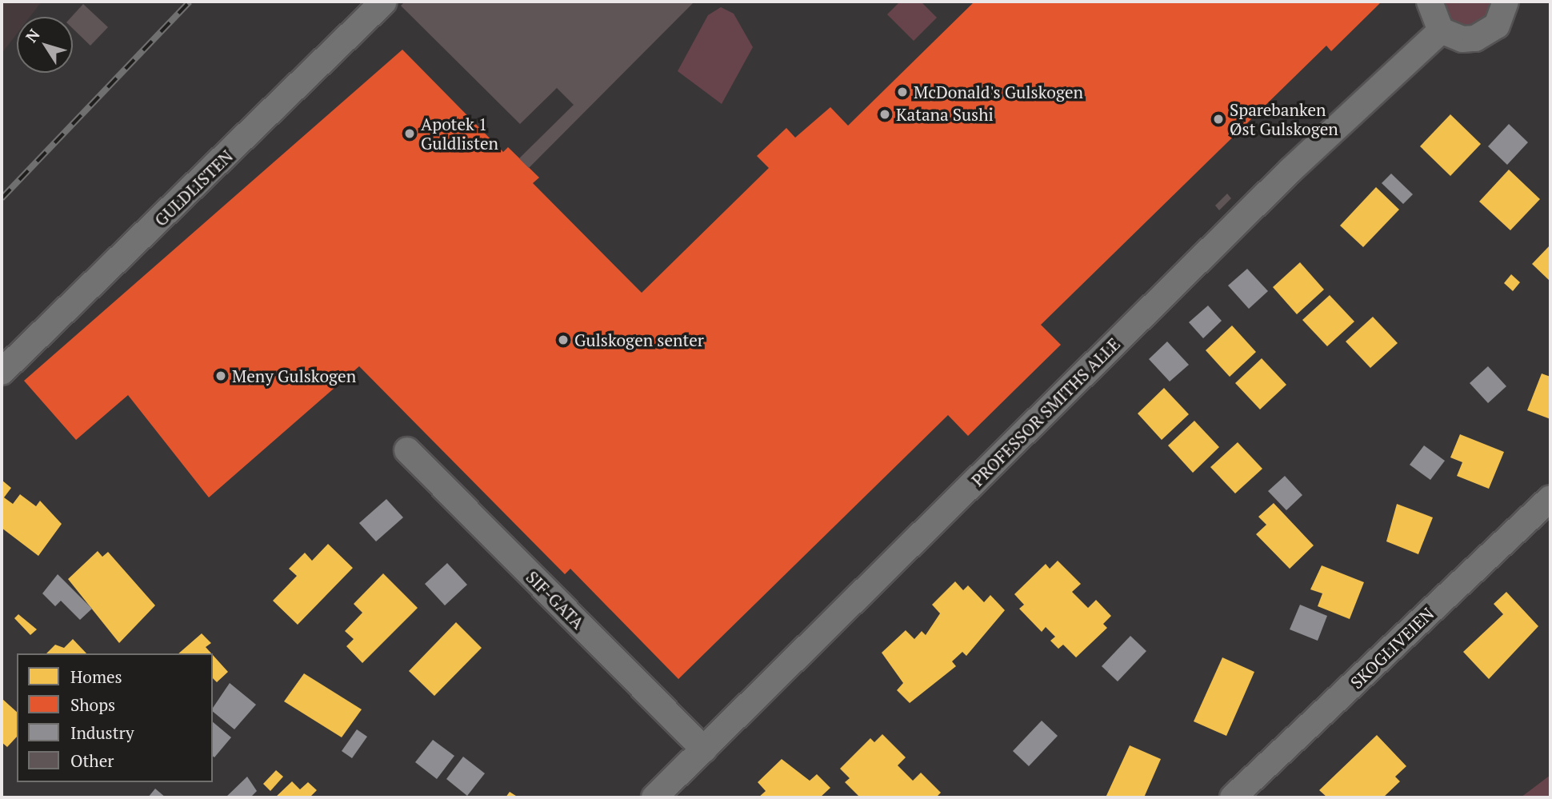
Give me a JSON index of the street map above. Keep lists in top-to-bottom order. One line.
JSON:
{"streets":{"street":["GULDLISTEN","PROFESSOR SMITHS ALLE","SIF-GATA","SKOGLIVEIEN"]},"crossings":[["PROFESSOR SMITHS ALLE","SIF-GATA"]],"places":["McDonald's Gulskogen","Katana Sushi","Sparebanken Øst Gulskogen","Apotek 1 Guldlisten","Gulskogen senter","Meny Gulskogen"],"legend":["Homes","Shops","Industry","Other"],"north":"top left"}
